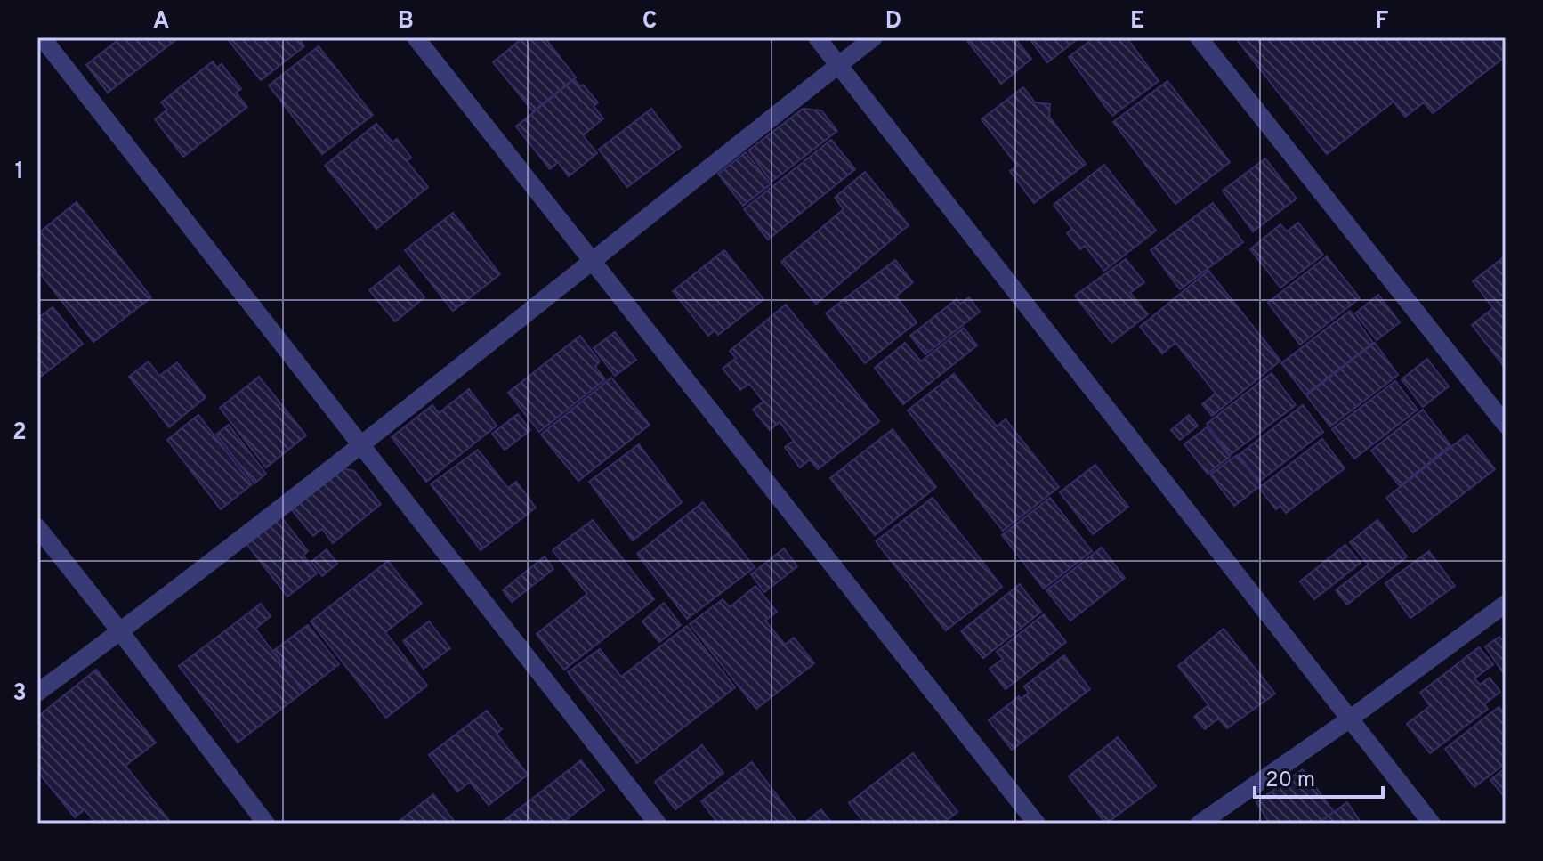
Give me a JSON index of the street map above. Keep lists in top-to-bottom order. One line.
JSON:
{"scale_bar":"20 m","grid":{"columns":["A","B","C","D","E","F"],"rows":["1","2","3"]}}
